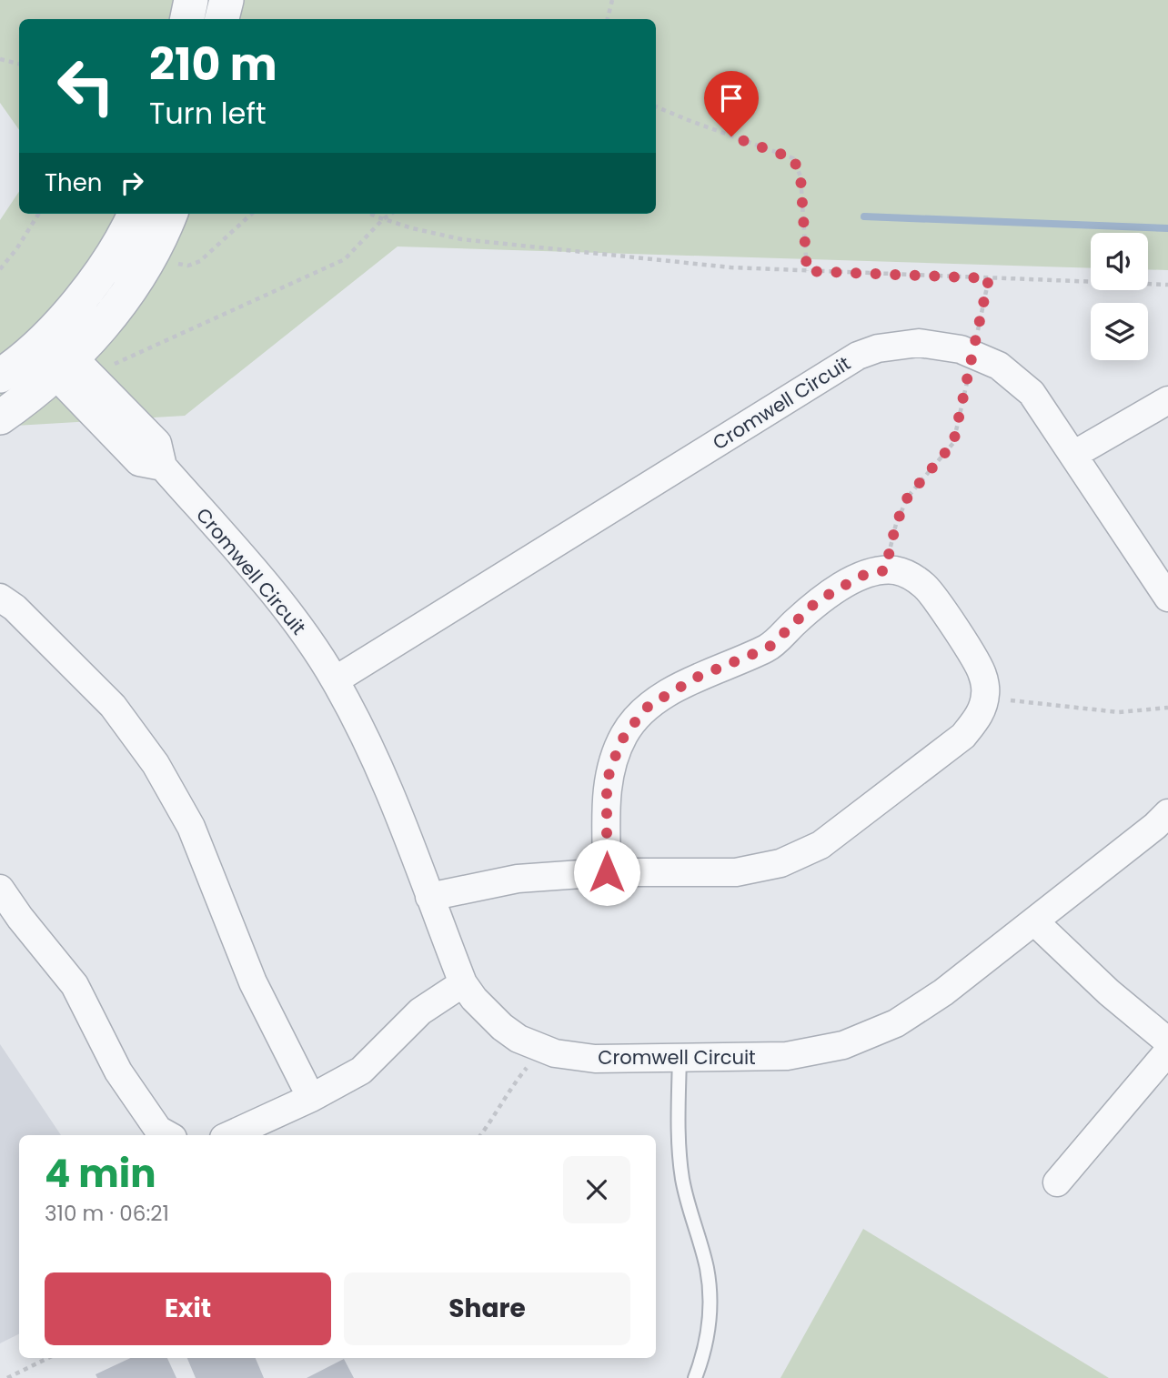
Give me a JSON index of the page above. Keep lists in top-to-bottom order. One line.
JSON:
{"streets":{"street":["Cromwell Circuit"]},"page":{"turn":["210 m","Turn left"],"then":"Then","heading":["4 min","310 m · 06:21"],"buttons":["Exit","Share"]}}
